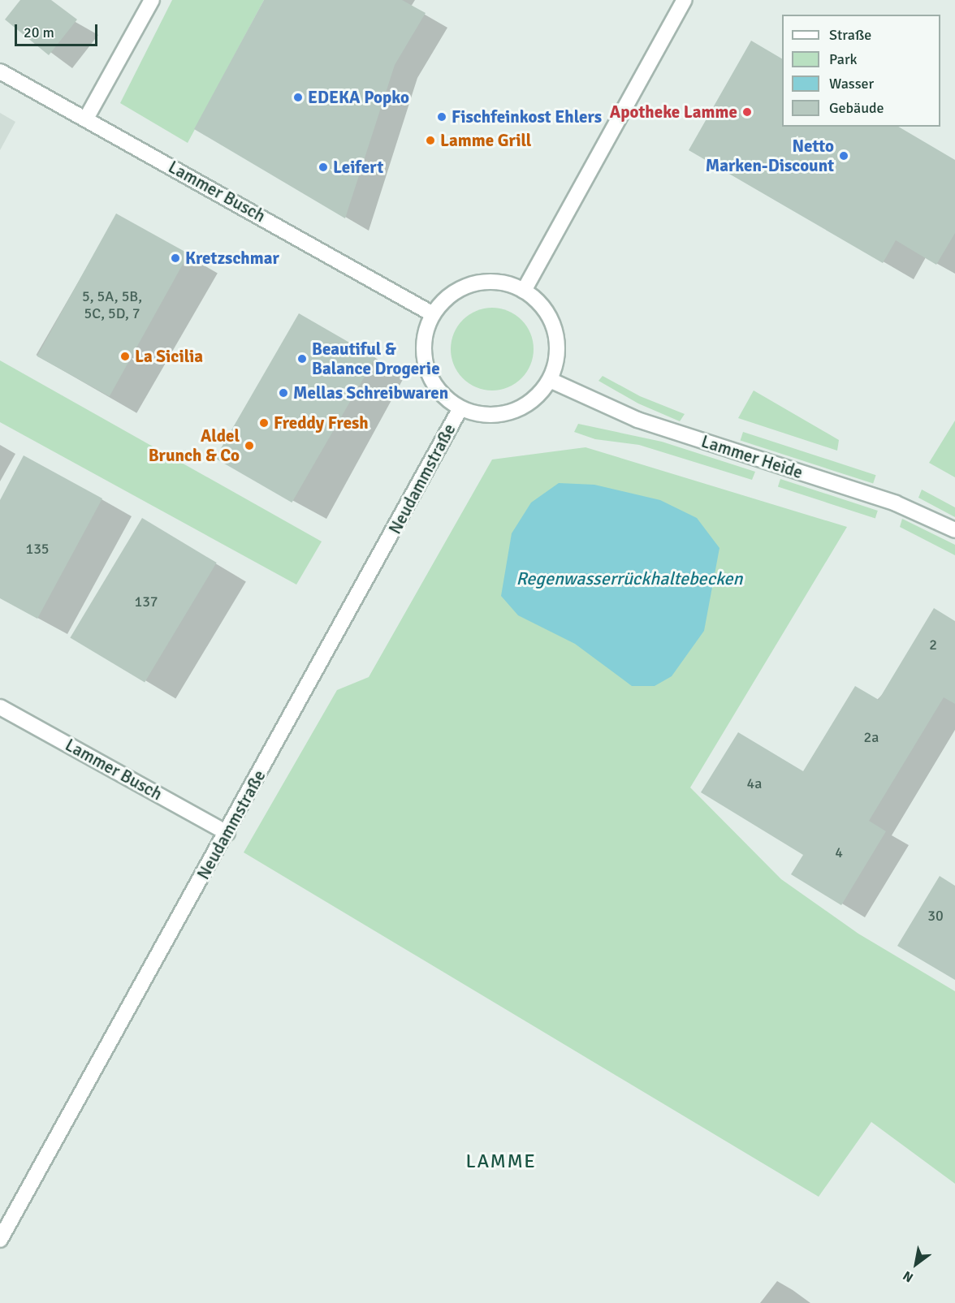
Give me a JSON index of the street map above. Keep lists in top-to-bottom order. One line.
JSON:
{"streets":{"main road":["Lammer Busch","Lammer Heide","Neudammstraße"]},"crossings":[["Lammer Busch","Lammer Heide"],["Lammer Busch","Neudammstraße"],["Lammer Heide","Neudammstraße"]],"districts":["LAMME"],"water":["Regenwasserrückhaltebecken"],"places":["EDEKA Popko","Apotheke Lamme","Fischfeinkost Ehlers","Lamme Grill","Netto Marken-Discount","Leifert","Kretzschmar","La Sicilia","Beautiful & Balance Drogerie","Mellas Schreibwaren","Freddy Fresh","Aldel Brunch & Co"],"house_numbers":["5, 5A, 5B, 5C, 5D, 7","135","137","2","2a","4a","4","30"],"legend":["Straße","Park","Wasser","Gebäude"],"scale_bar":"20 m","north":"bottom left"}
